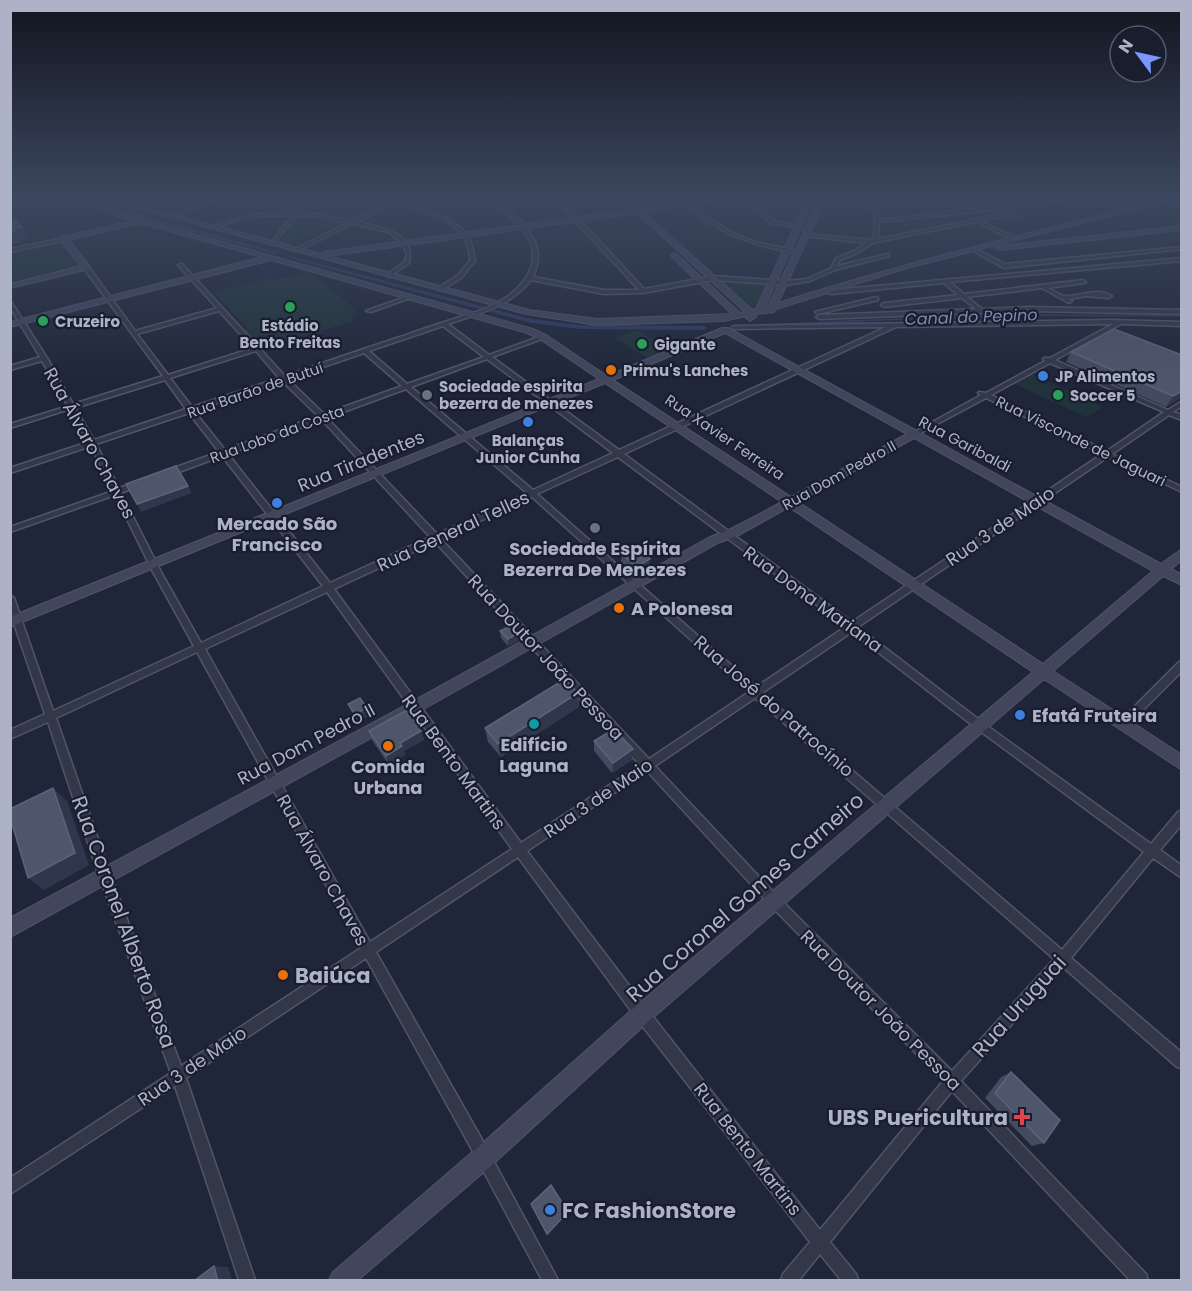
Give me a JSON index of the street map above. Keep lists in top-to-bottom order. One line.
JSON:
{"streets":{"street":["Rua Barão de Butuí","Rua Lobo da Costa","Rua Xavier Ferreira","Rua Visconde de Jaguari","Rua Álvaro Chaves","Rua Garibaldi","Rua Tiradentes","Rua Dom Pedro II","Rua 3 de Maio","Rua General Telles","Rua Dona Mariana","Rua Doutor João Pessoa","Rua José do Patrocínio","Rua Bento Martins","Rua Coronel Gomes Carneiro","Rua Coronel Alberto Rosa","Rua Uruguai"]},"crossings":[["Rua Barão de Butuí","Rua Xavier Ferreira"],["Rua Barão de Butuí","Rua Álvaro Chaves"],["Rua Barão de Butuí","Rua Tiradentes"],["Rua Barão de Butuí","Rua Dona Mariana"],["Rua Barão de Butuí","Rua Doutor João Pessoa"],["Rua Barão de Butuí","Rua José do Patrocínio"],["Rua Barão de Butuí","Rua Bento Martins"],["Rua Lobo da Costa","Rua Xavier Ferreira"],["Rua Lobo da Costa","Rua Dona Mariana"],["Rua Lobo da Costa","Rua Doutor João Pessoa"],["Rua Lobo da Costa","Rua José do Patrocínio"],["Rua Lobo da Costa","Rua Bento Martins"],["Rua Xavier Ferreira","Rua Tiradentes"],["Rua Xavier Ferreira","Rua Dom Pedro II"],["Rua Xavier Ferreira","Rua 3 de Maio"],["Rua Xavier Ferreira","Rua General Telles"],["Rua Xavier Ferreira","Rua Coronel Gomes Carneiro"],["Rua Visconde de Jaguari","Rua Dom Pedro II"],["Rua Visconde de Jaguari","Rua 3 de Maio"],["Rua Álvaro Chaves","Rua Tiradentes"],["Rua Álvaro Chaves","Rua Dom Pedro II"],["Rua Álvaro Chaves","Rua 3 de Maio"],["Rua Álvaro Chaves","Rua General Telles"],["Rua Álvaro Chaves","Rua Coronel Gomes Carneiro"],["Rua Garibaldi","Rua Tiradentes"],["Rua Garibaldi","Rua Dom Pedro II"],["Rua Garibaldi","Rua 3 de Maio"],["Rua Garibaldi","Rua General Telles"],["Rua Garibaldi","Rua Coronel Gomes Carneiro"],["Rua Tiradentes","Rua Dona Mariana"],["Rua Tiradentes","Rua Doutor João Pessoa"],["Rua Tiradentes","Rua José do Patrocínio"],["Rua Tiradentes","Rua Bento Martins"],["Rua Tiradentes","Rua Coronel Alberto Rosa"],["Rua Dom Pedro II","Rua Dona Mariana"],["Rua Dom Pedro II","Rua Doutor João Pessoa"],["Rua Dom Pedro II","Rua José do Patrocínio"],["Rua Dom Pedro II","Rua Bento Martins"],["Rua Dom Pedro II","Rua Coronel Alberto Rosa"],["Rua 3 de Maio","Rua Dona Mariana"],["Rua 3 de Maio","Rua Doutor João Pessoa"],["Rua 3 de Maio","Rua José do Patrocínio"],["Rua 3 de Maio","Rua Bento Martins"],["Rua 3 de Maio","Rua Coronel Alberto Rosa"],["Rua General Telles","Rua Dona Mariana"],["Rua General Telles","Rua Doutor João Pessoa"],["Rua General Telles","Rua José do Patrocínio"],["Rua General Telles","Rua Bento Martins"],["Rua General Telles","Rua Coronel Alberto Rosa"],["Rua Dona Mariana","Rua Coronel Gomes Carneiro"],["Rua Dona Mariana","Rua Uruguai"],["Rua Doutor João Pessoa","Rua Coronel Gomes Carneiro"],["Rua Doutor João Pessoa","Rua Uruguai"],["Rua José do Patrocínio","Rua Coronel Gomes Carneiro"],["Rua José do Patrocínio","Rua Uruguai"],["Rua Bento Martins","Rua Coronel Gomes Carneiro"],["Rua Bento Martins","Rua Uruguai"]],"water":["Canal do Pepino"],"places":{"other":["Estádio Bento Freitas","Cruzeiro","Gigante","Primu's Lanches","JP Alimentos","Sociedade espirita bezerra de menezes","Soccer 5","Balanças Junior Cunha","Mercado São Francisco","Sociedade Espírita Bezerra De Menezes","A Polonesa","Efatá Fruteira","Edifício Laguna","Comida Urbana","Baiúca","FC FashionStore"],"health":["UBS Puericultura"]},"north":"top left"}
